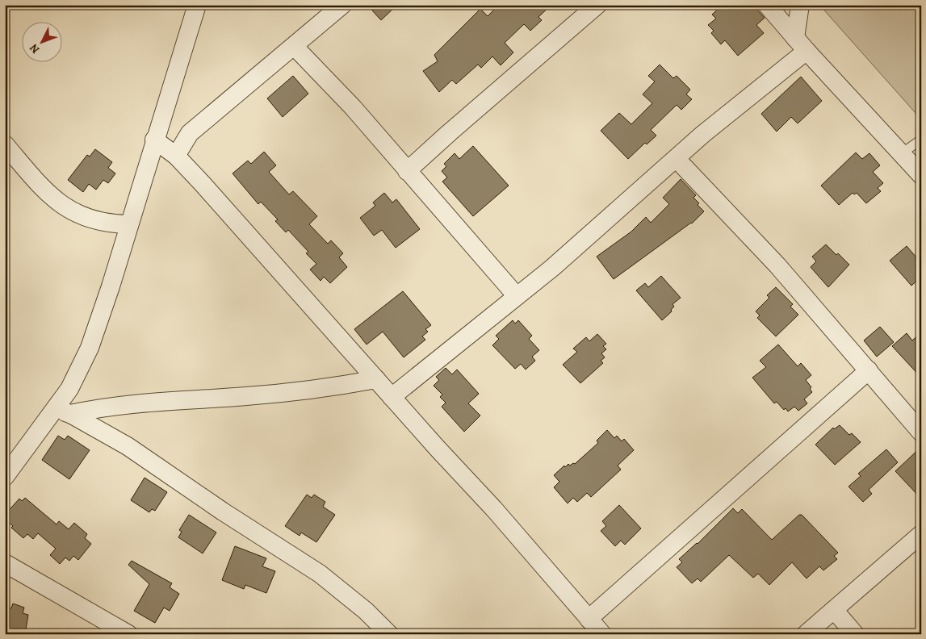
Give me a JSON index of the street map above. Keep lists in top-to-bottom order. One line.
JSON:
{"north":"bottom left"}
